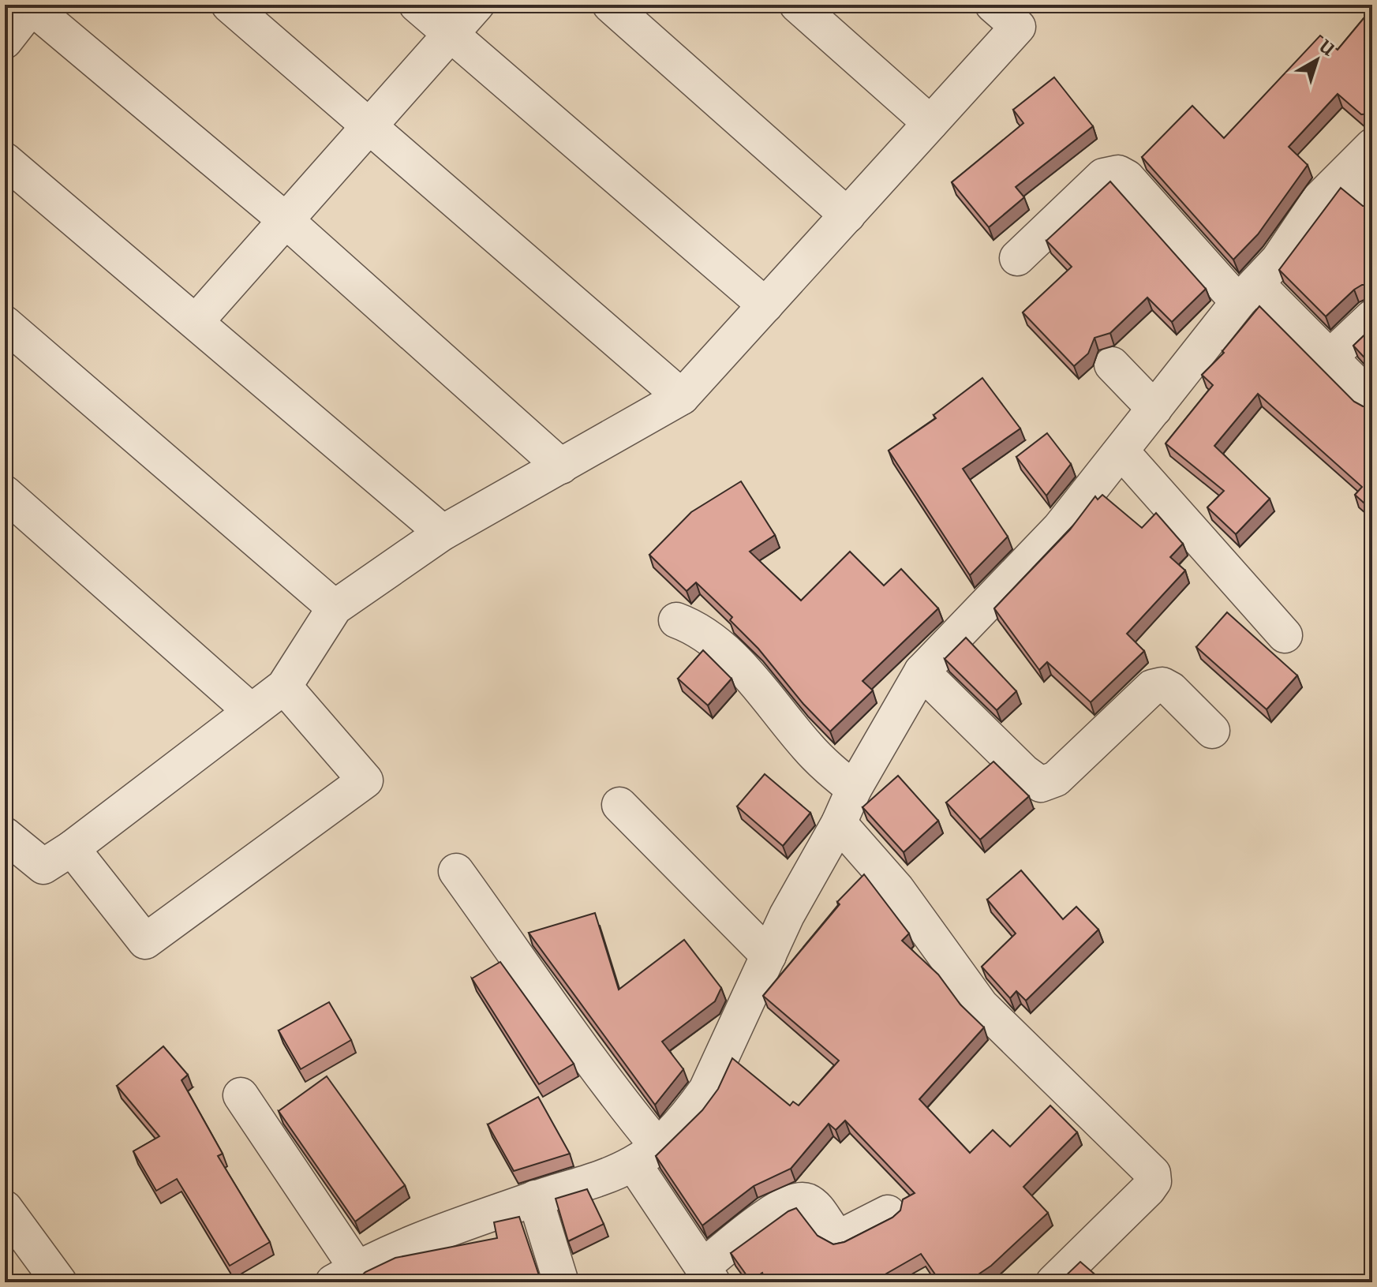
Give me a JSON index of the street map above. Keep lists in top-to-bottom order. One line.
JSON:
{"north":"top right"}
